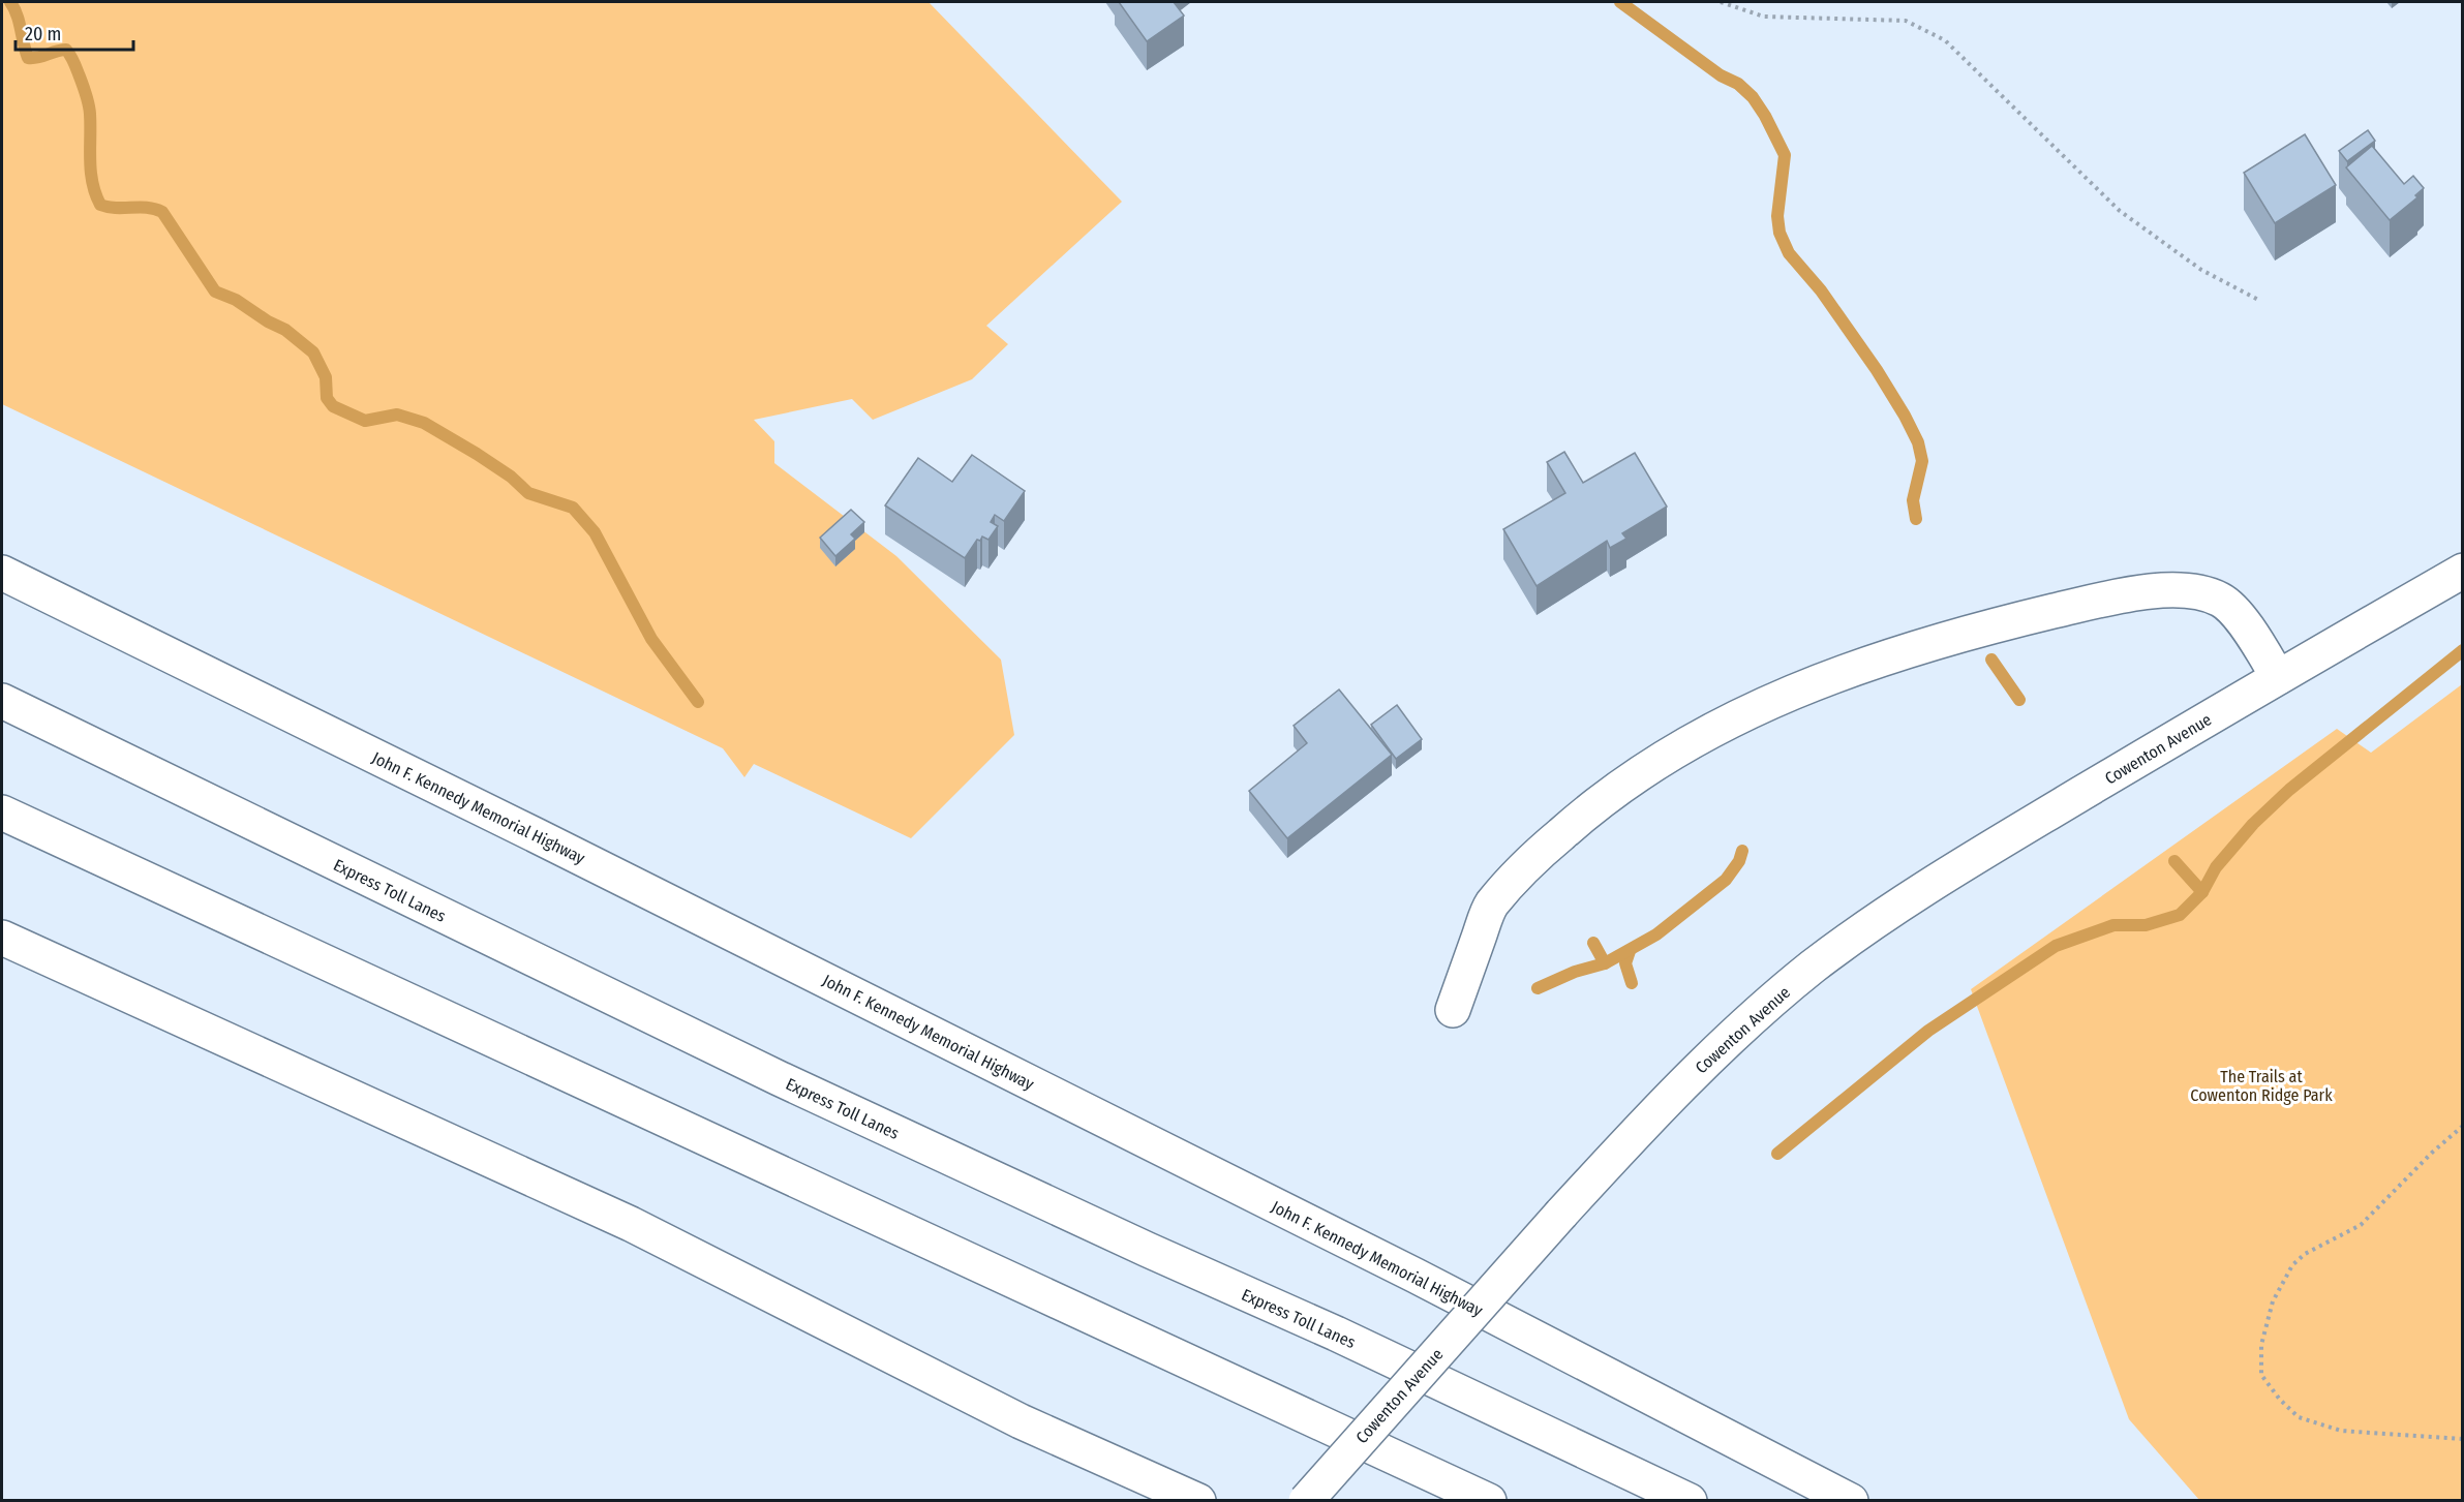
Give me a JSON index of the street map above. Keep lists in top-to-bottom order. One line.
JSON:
{"streets":{"main road":["Cowenton Avenue","John F. Kennedy Memorial Highway","Express Toll Lanes"]},"parks":["The Trails at Cowenton Ridge Park"],"scale_bar":"20 m"}
